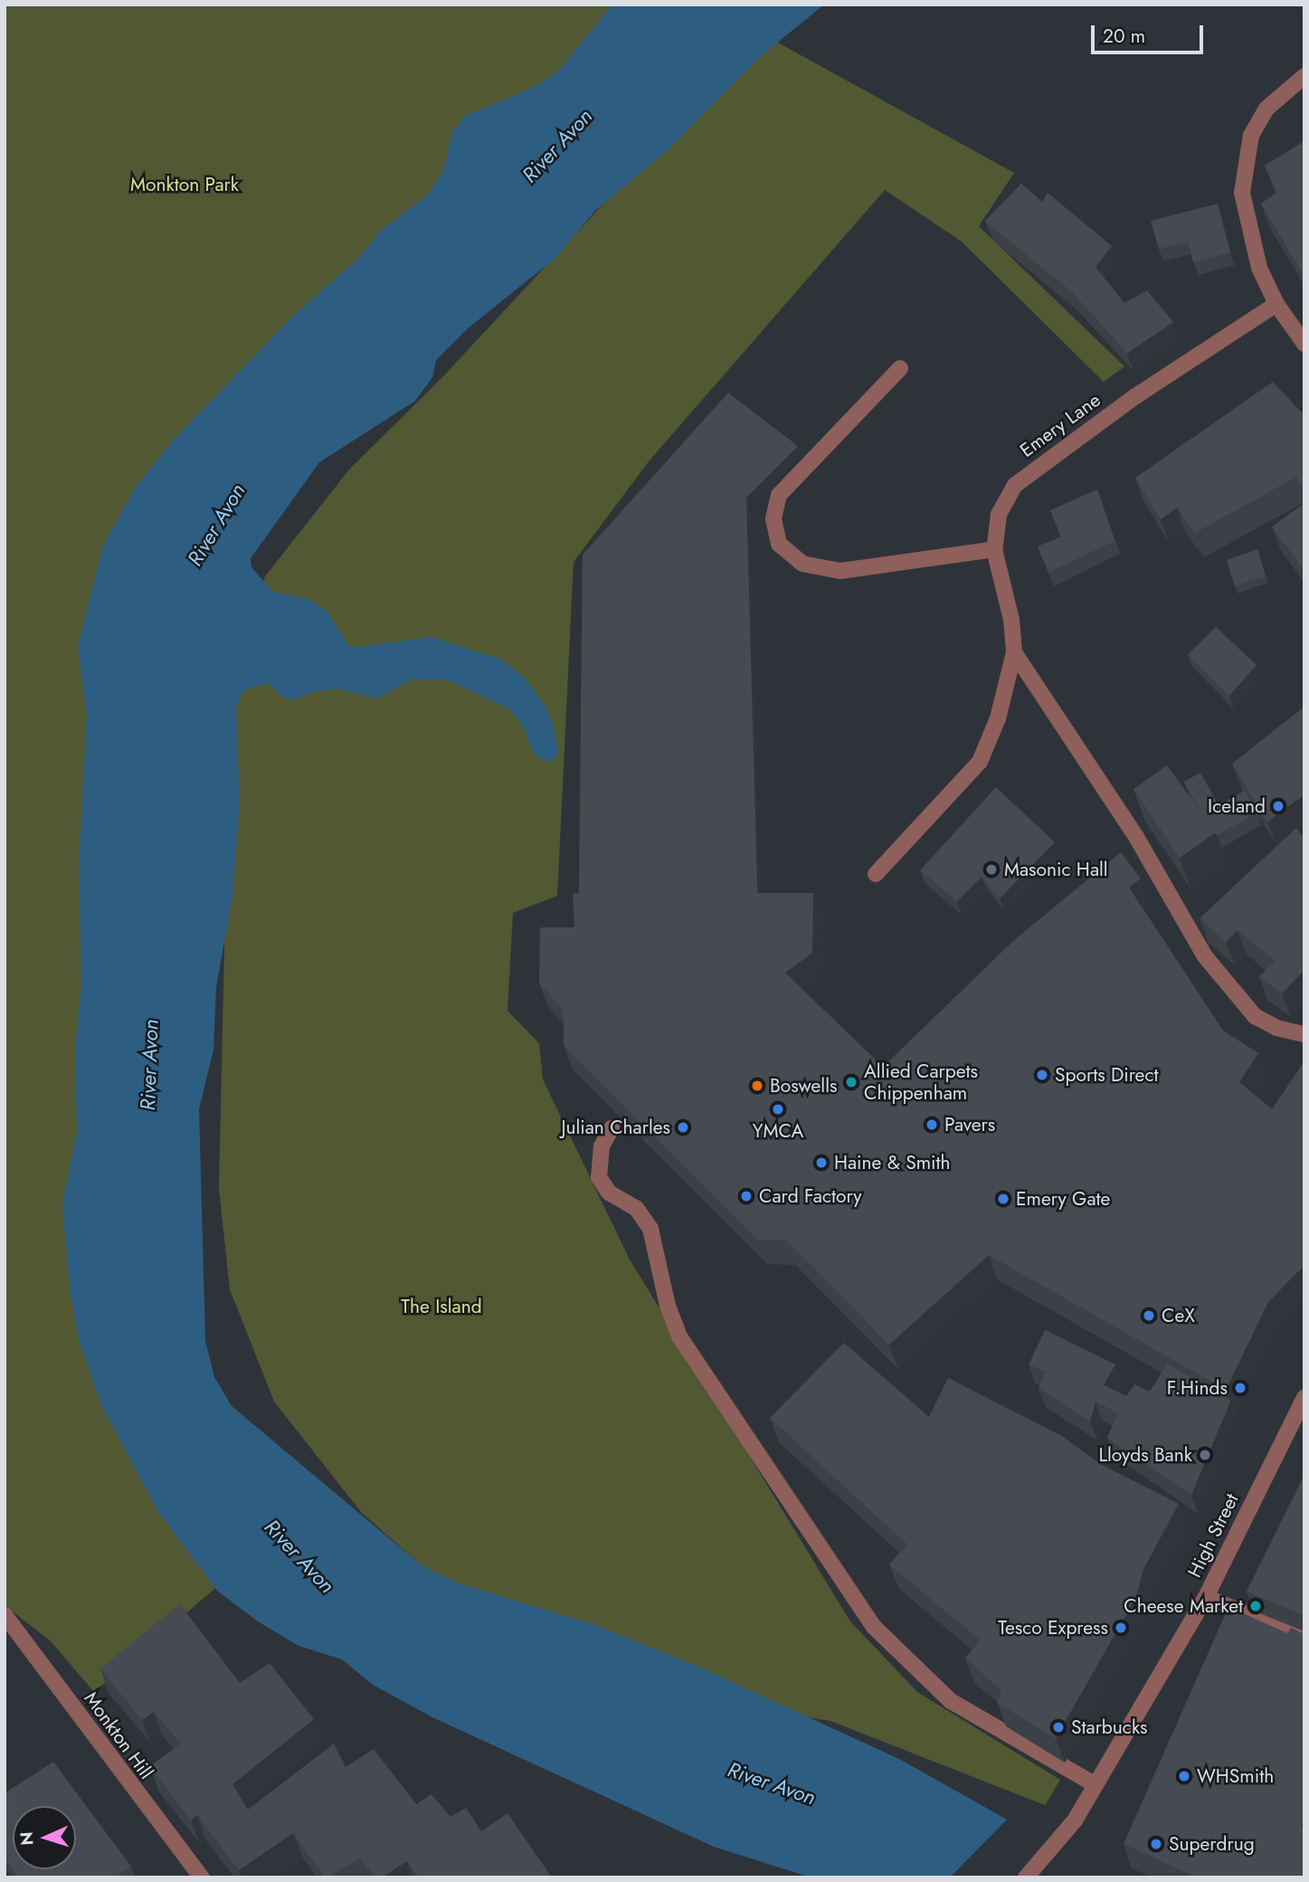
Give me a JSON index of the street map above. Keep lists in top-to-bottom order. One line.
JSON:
{"streets":{"street":["Emery Lane","High Street","Monkton Hill"]},"water":["River Avon"],"parks":["Monkton Park","The Island"],"places":["Iceland","Masonic Hall","Sports Direct","Allied Carpets Chippenham","Boswells","YMCA","Pavers","Julian Charles","Haine & Smith","Card Factory","Emery Gate","CeX","F.Hinds","Lloyds Bank","Cheese Market","Tesco Express","Starbucks","WHSmith","Superdrug"],"scale_bar":"20 m","north":"left"}
